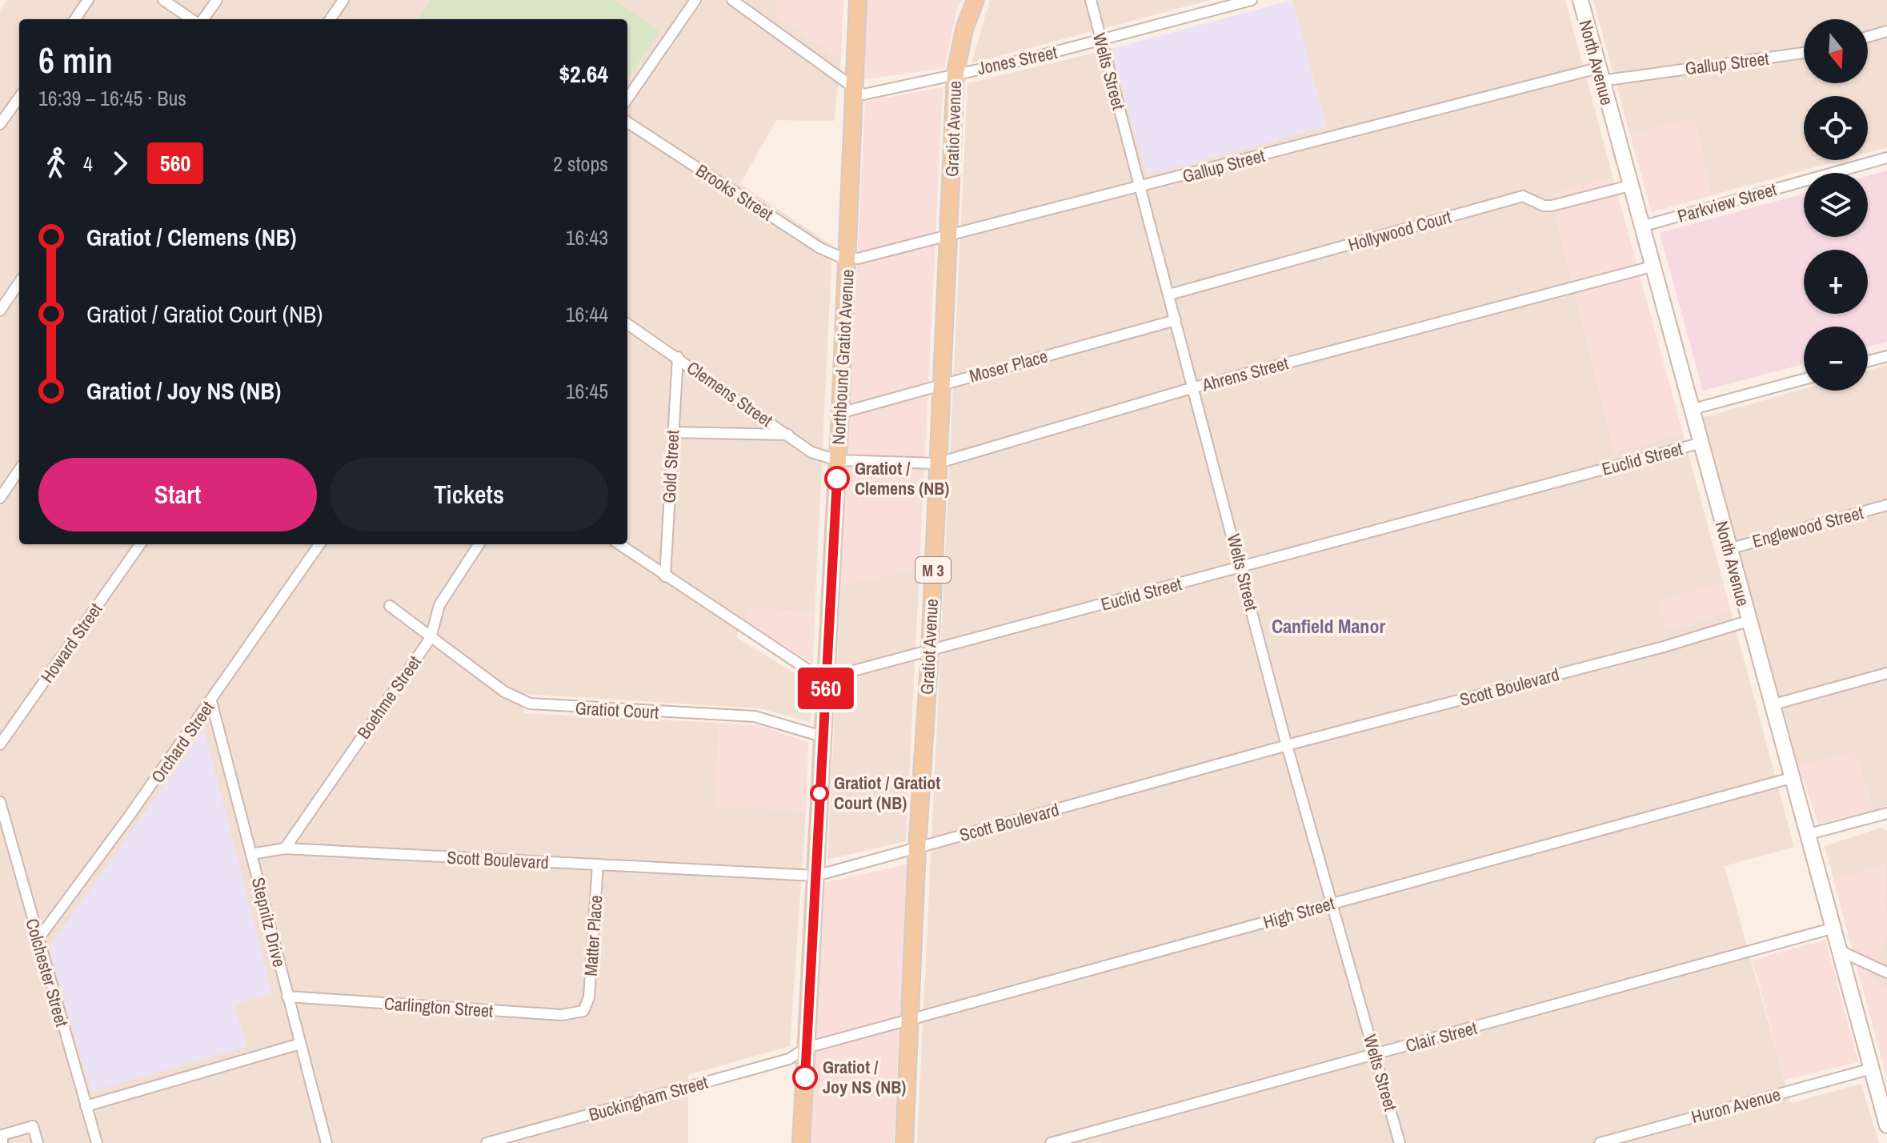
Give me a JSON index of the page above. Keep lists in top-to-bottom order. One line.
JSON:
{"streets":{"main road":["North Avenue","Gratiot Avenue","Northbound Gratiot Avenue","M 3"],"street":["Jones Street","Gallup Street","Welts Street","Brooks Street","Parkview Street","Hollywood Court","Moser Place","Ahrens Street","Clemens Street","Euclid Street","Gold Street","Englewood Street","Howard Street","Scott Boulevard","Boehme Street","Gratiot Court","Orchard Street","High Street","Stepnitz Drive","Matter Place","Colchester Street","Carlington Street","Clair Street","Buckingham Street","Huron Avenue"]},"crossings":[["Jones Street","Welts Street"],["Jones Street","Gratiot Avenue"],["Jones Street","Northbound Gratiot Avenue"],["North Avenue","Gallup Street"],["North Avenue","Parkview Street"],["North Avenue","Hollywood Court"],["North Avenue","Ahrens Street"],["North Avenue","Euclid Street"],["North Avenue","Englewood Street"],["North Avenue","Scott Boulevard"],["North Avenue","High Street"],["North Avenue","Clair Street"],["North Avenue","Huron Avenue"],["Gallup Street","Welts Street"],["Gallup Street","Gratiot Avenue"],["Gallup Street","Brooks Street"],["Gallup Street","Northbound Gratiot Avenue"],["Welts Street","Hollywood Court"],["Welts Street","Moser Place"],["Welts Street","Ahrens Street"],["Welts Street","Euclid Street"],["Welts Street","Scott Boulevard"],["Welts Street","High Street"],["Welts Street","Clair Street"],["Gratiot Avenue","Moser Place"],["Gratiot Avenue","Ahrens Street"],["Gratiot Avenue","Euclid Street"],["Gratiot Avenue","Scott Boulevard"],["Gratiot Avenue","High Street"],["Brooks Street","Northbound Gratiot Avenue"],["Northbound Gratiot Avenue","Moser Place"],["Northbound Gratiot Avenue","Ahrens Street"],["Northbound Gratiot Avenue","Clemens Street"],["Northbound Gratiot Avenue","Euclid Street"],["Northbound Gratiot Avenue","Scott Boulevard"],["Northbound Gratiot Avenue","Gratiot Court"],["Northbound Gratiot Avenue","High Street"],["Northbound Gratiot Avenue","Buckingham Street"],["Ahrens Street","Clemens Street"],["Clemens Street","Gold Street"],["Scott Boulevard","Boehme Street"],["Scott Boulevard","Stepnitz Drive"],["Scott Boulevard","Matter Place"],["Boehme Street","Gratiot Court"],["Orchard Street","Stepnitz Drive"],["Orchard Street","Colchester Street"],["High Street","Buckingham Street"],["Stepnitz Drive","Carlington Street"],["Matter Place","Carlington Street"]],"districts":["Canfield Manor"],"places":["Gratiot / Clemens (NB)","Gratiot / Gratiot Court (NB)","Gratiot / Joy NS (NB)"],"lines":["bus line 560"],"north":"bottom","page":{"on_map":"560","map_buttons":["+","−"],"heading":["6 min","16:39 – 16:45 · Bus","$2.64"],"legs":["4","560","2 stops"],"list":[{"name":"Gratiot / Clemens (NB)","value":"16:43"},{"name":"Gratiot / Gratiot Court (NB)","value":"16:44"},{"name":"Gratiot / Joy NS (NB)","value":"16:45"}],"buttons":["Start","Tickets"]}}
